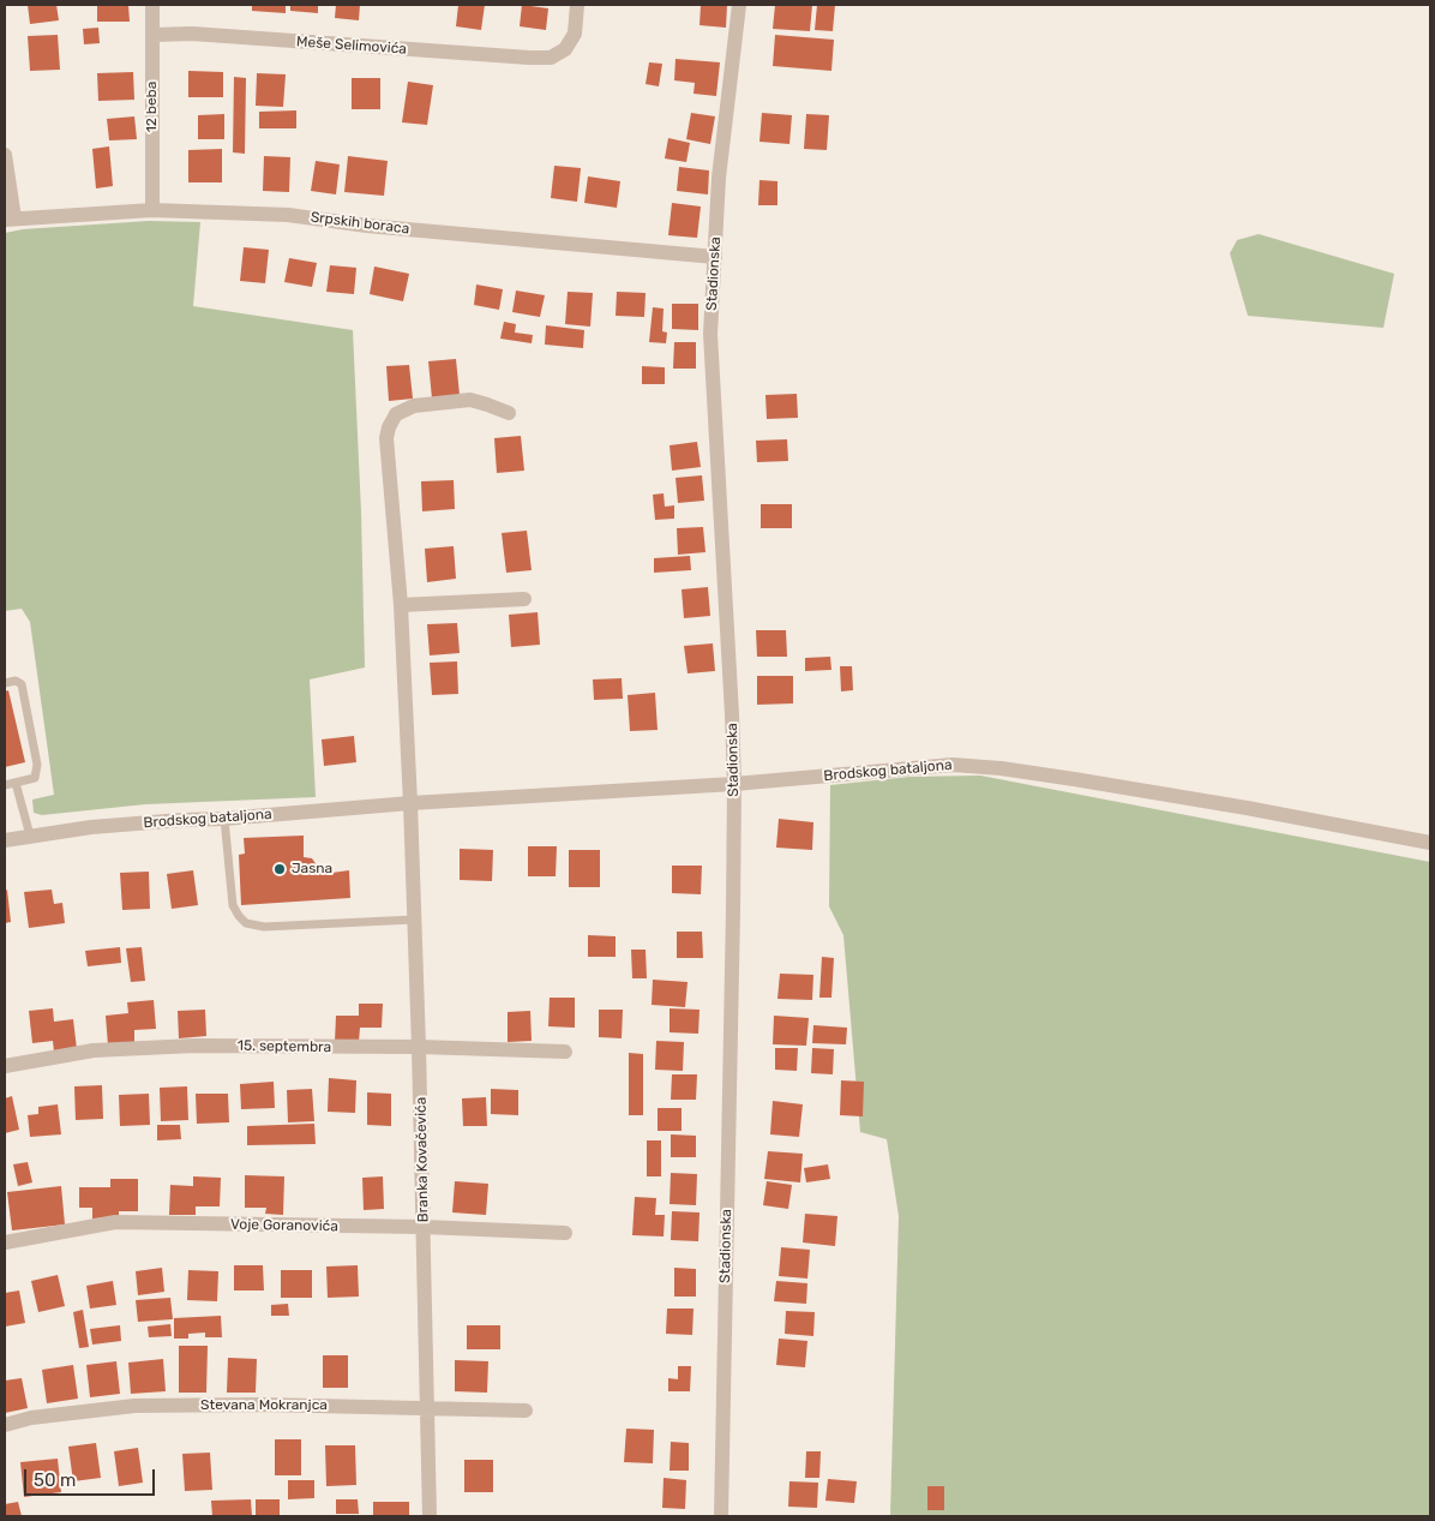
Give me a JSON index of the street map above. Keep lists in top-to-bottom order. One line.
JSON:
{"streets":{"street":["Meše Selimovića","12 beba","Srpskih boraca","Stadionska","Brodskog bataljona","15. septembra","Branka Kovačevića","Voje Goranovića","Stevana Mokranjca"]},"crossings":[["Meše Selimovića","12 beba"],["12 beba","Srpskih boraca"],["Srpskih boraca","Stadionska"],["Stadionska","Brodskog bataljona"],["Brodskog bataljona","Branka Kovačevića"],["15. septembra","Branka Kovačevića"],["Branka Kovačevića","Voje Goranovića"],["Branka Kovačevića","Stevana Mokranjca"]],"places":["Jasna"],"scale_bar":"50 m"}
